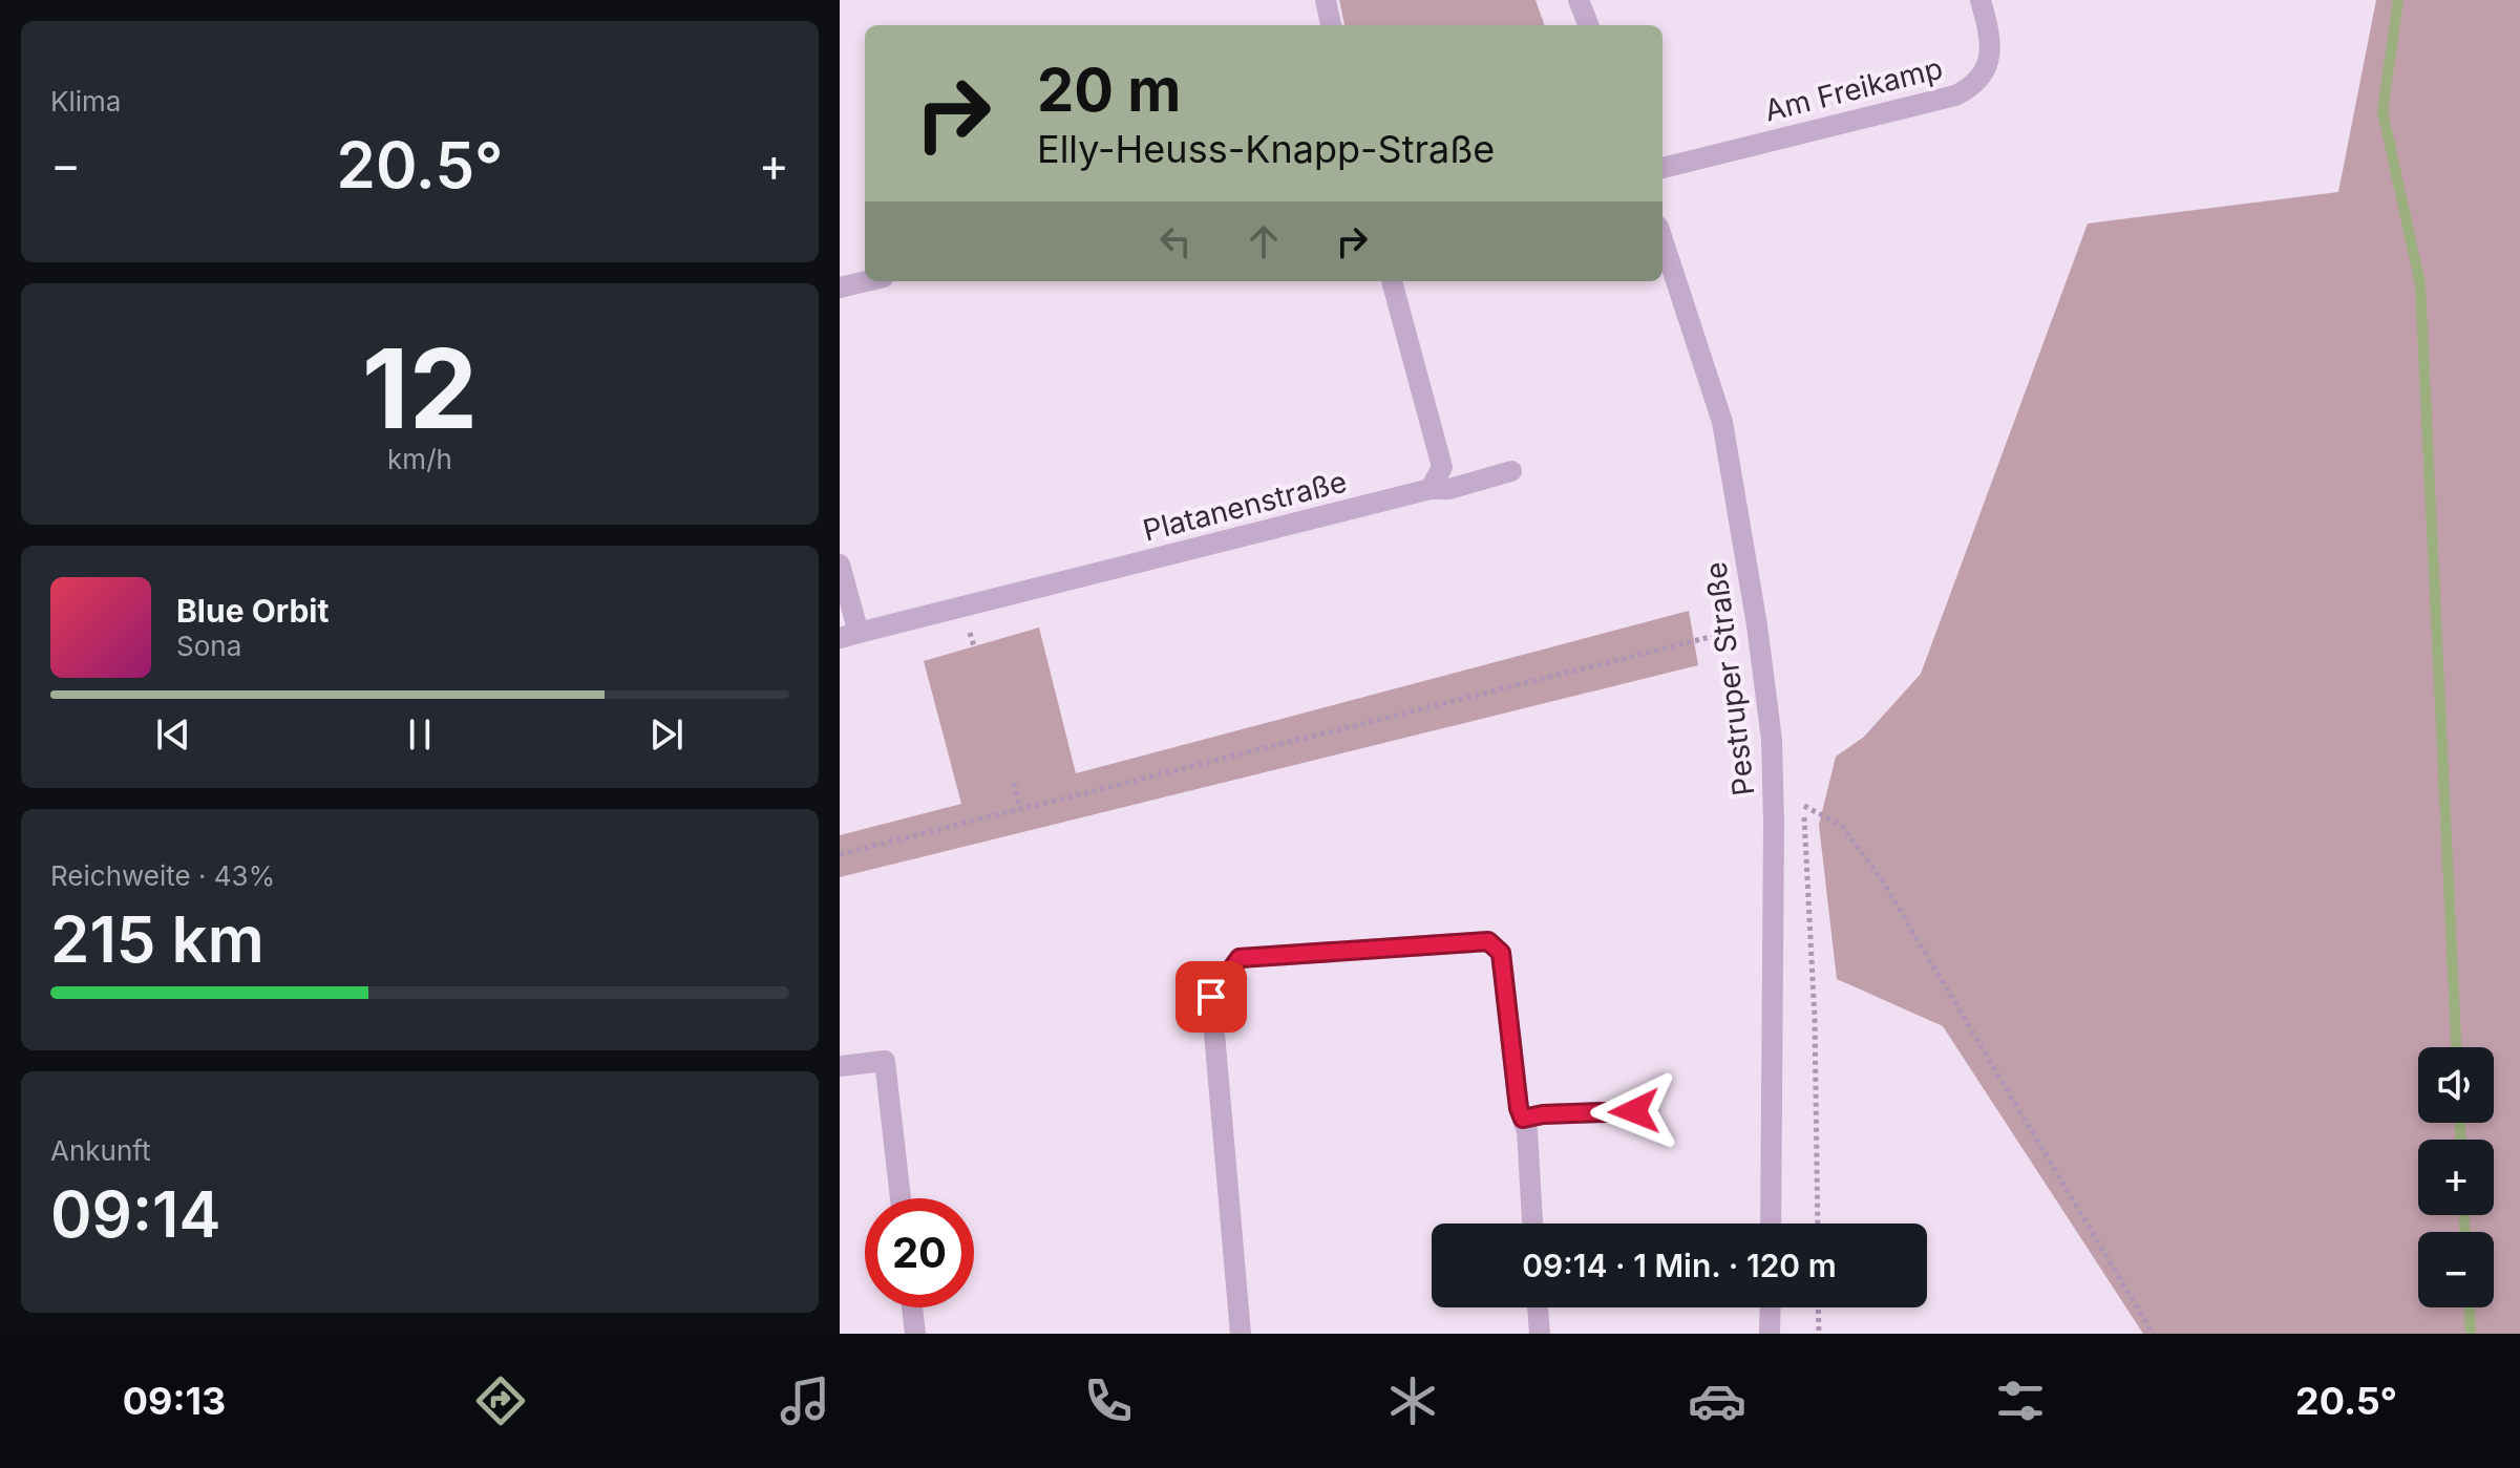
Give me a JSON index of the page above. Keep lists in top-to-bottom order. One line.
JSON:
{"streets":{"street":["Am Freikamp","Platanenstraße","Pestruper Straße"]},"page":{"tile":["Klima",["12","km/h"],["Reichweite · 43%","215 km"],["Ankunft","09:14"]],"turn":["20 m","Elly-Heuss-Knapp-Straße"],"heat":["−","20.5°","+"],"song":["Blue Orbit","Sona"],"map_buttons":["+","−"],"limit":"20","trip":"09:14 · 1 Min. · 120 m","tabs":["09:13","20.5°"]}}
